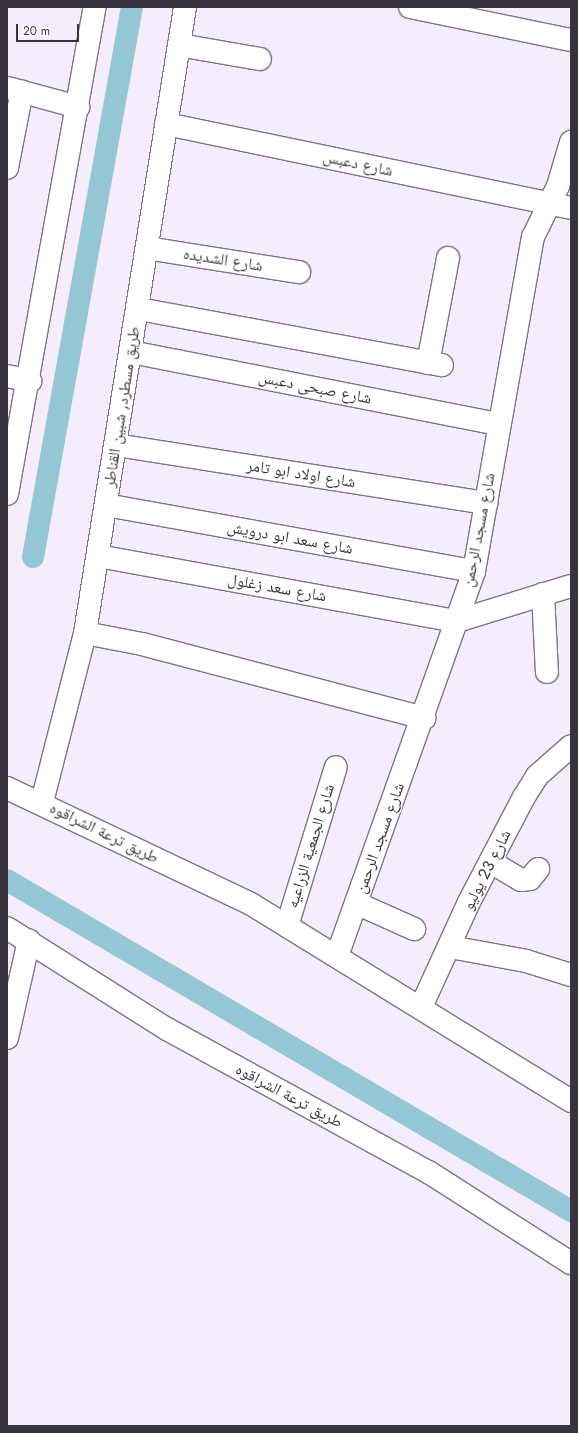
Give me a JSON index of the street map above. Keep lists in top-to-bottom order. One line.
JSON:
{"streets":{"street":["شارع دعبس","شارع الشديده","شارع صبحى دعبس","طريق مسطرد, شبين القناطر","شارع اولاد ابو تامر","شارع مسجد الرحمن","شارع سعد ابو درويش","شارع سعد زغلول","طريق ترعة الشراقوه","شارع الجمعية الزراعيه","شارع 23 يوليو"]},"crossings":[["شارع دعبس","طريق مسطرد, شبين القناطر"],["شارع دعبس","شارع مسجد الرحمن"],["شارع الشديده","طريق مسطرد, شبين القناطر"],["شارع صبحى دعبس","طريق مسطرد, شبين القناطر"],["شارع صبحى دعبس","شارع مسجد الرحمن"],["طريق مسطرد, شبين القناطر","شارع اولاد ابو تامر"],["طريق مسطرد, شبين القناطر","شارع سعد ابو درويش"],["طريق مسطرد, شبين القناطر","شارع سعد زغلول"],["طريق مسطرد, شبين القناطر","طريق ترعة الشراقوه"],["شارع اولاد ابو تامر","شارع مسجد الرحمن"],["شارع مسجد الرحمن","شارع سعد ابو درويش"],["شارع مسجد الرحمن","شارع سعد زغلول"],["شارع مسجد الرحمن","طريق ترعة الشراقوه"],["طريق ترعة الشراقوه","شارع الجمعية الزراعيه"],["طريق ترعة الشراقوه","شارع 23 يوليو"]],"scale_bar":"20 m"}
